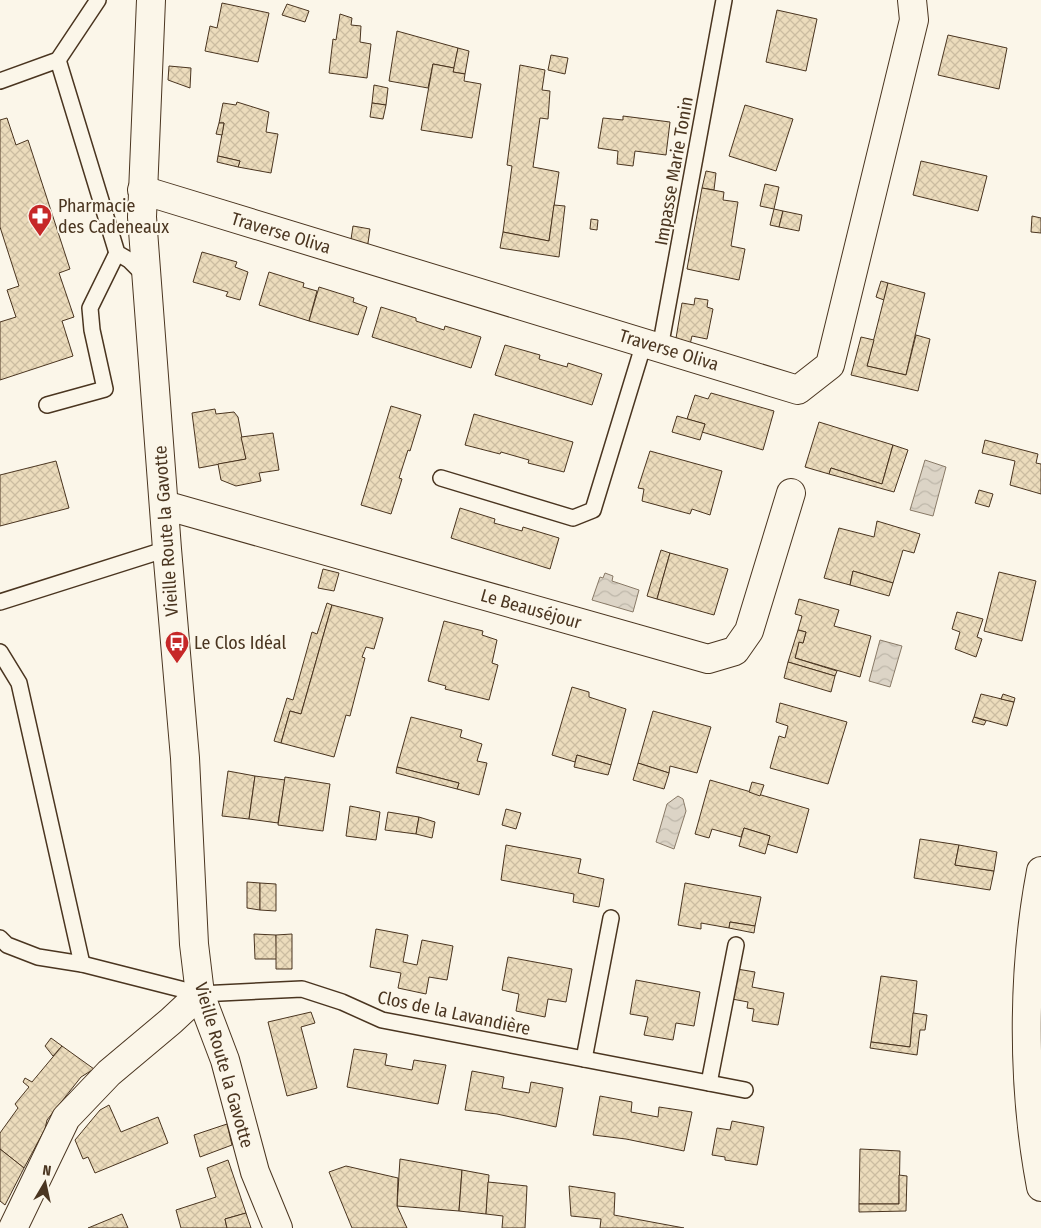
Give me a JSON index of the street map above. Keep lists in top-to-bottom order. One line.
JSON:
{"streets":{"street":["Traverse Oliva","Vieille Route la Gavotte","Le Beauséjour"],"lane":["Impasse Marie Tonin","Clos de la Lavandière"]},"crossings":[["Impasse Marie Tonin","Traverse Oliva"],["Traverse Oliva","Vieille Route la Gavotte"],["Vieille Route la Gavotte","Le Beauséjour"],["Vieille Route la Gavotte","Clos de la Lavandière"]],"places":{"pharmacy":["Pharmacie des Cadeneaux"],"bus stop":["Le Clos Idéal"]},"north":"top"}
